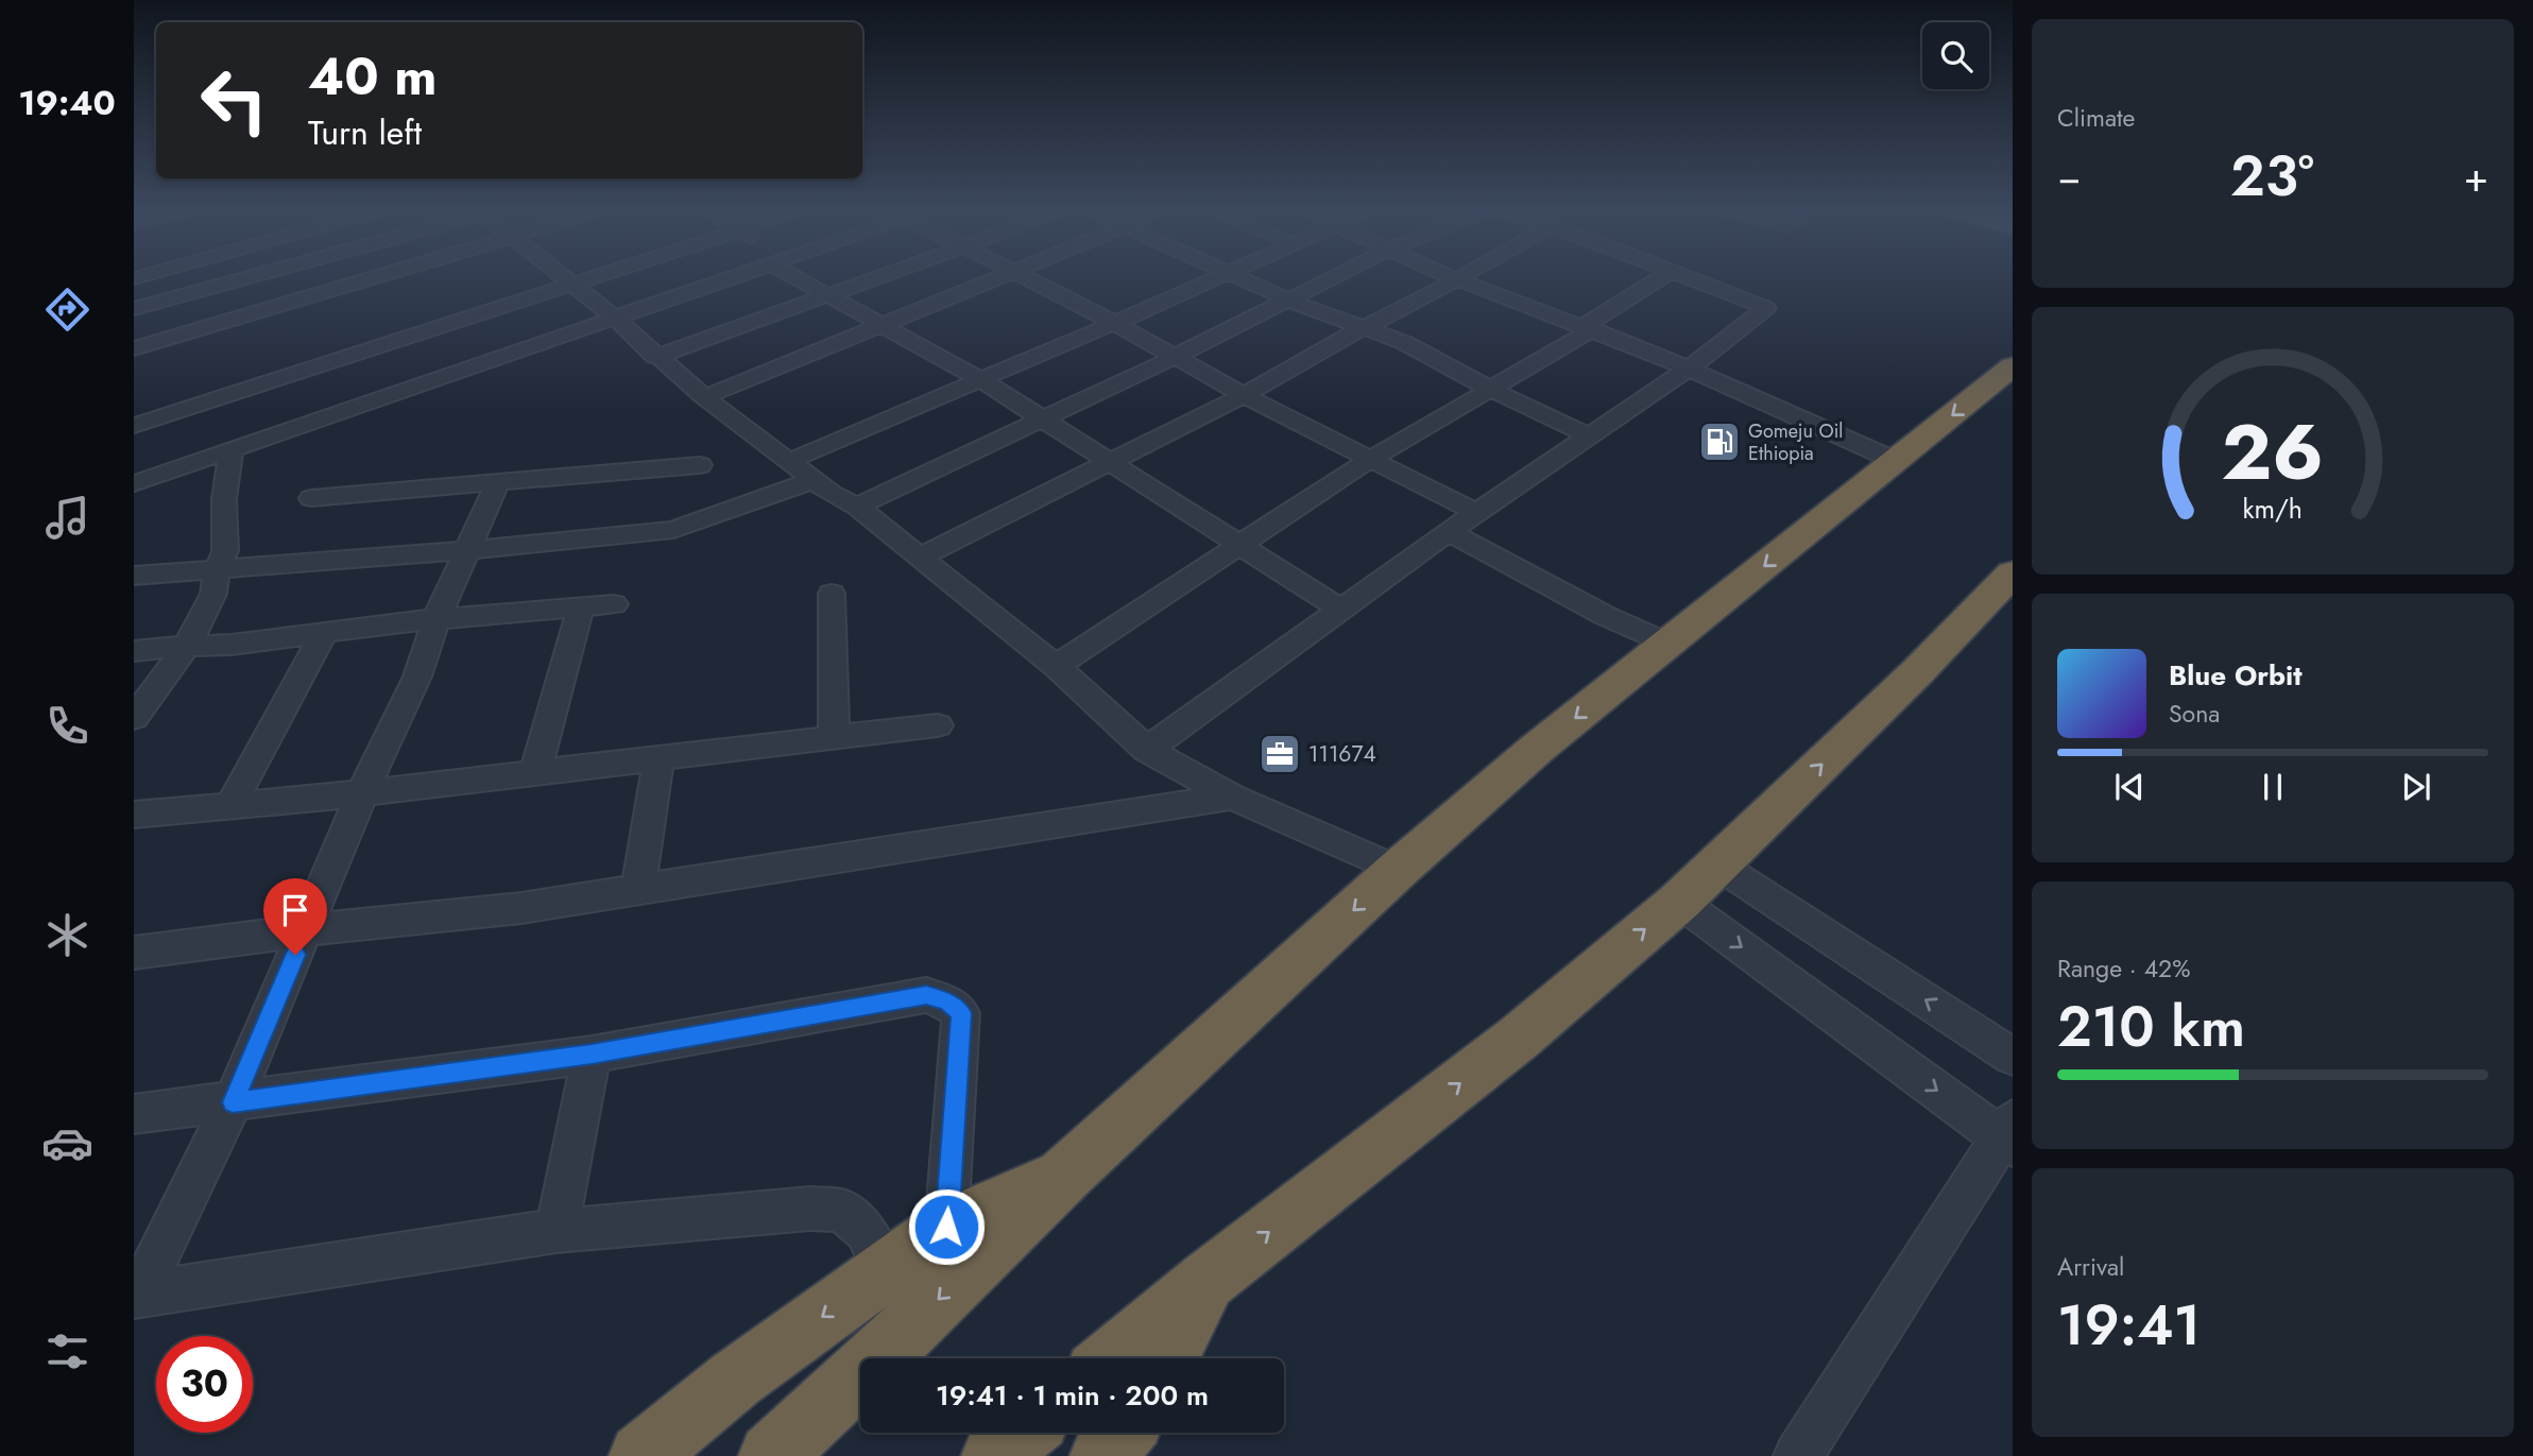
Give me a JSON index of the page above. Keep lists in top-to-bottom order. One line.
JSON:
{"places":{"fuel station":["Gomeju Oil Ethiopia"],"office":["111674"]},"page":{"tabs":"19:40","tile":["Climate",["Range · 42%","210 km"],["Arrival","19:41"]],"turn":["40 m","Turn left"],"heat":["−","23°","+"],"song":["Blue Orbit","Sona"],"limit":"30","trip":"19:41 · 1 min · 200 m","gauge":["26","km/h"]}}
